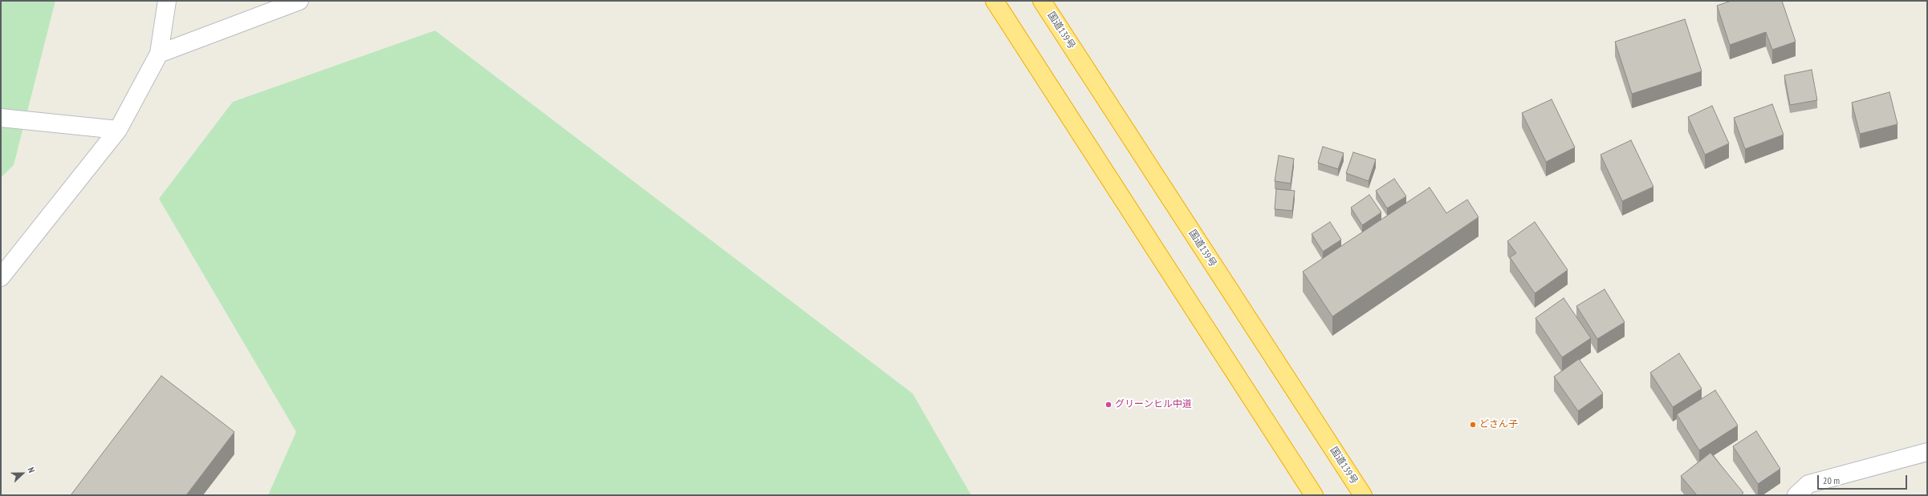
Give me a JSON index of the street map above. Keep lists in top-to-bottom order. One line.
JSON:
{"streets":{"highway":["国道139号"]},"places":["グリーンヒル中道","どさん子"],"scale_bar":"20 m","north":"right"}
